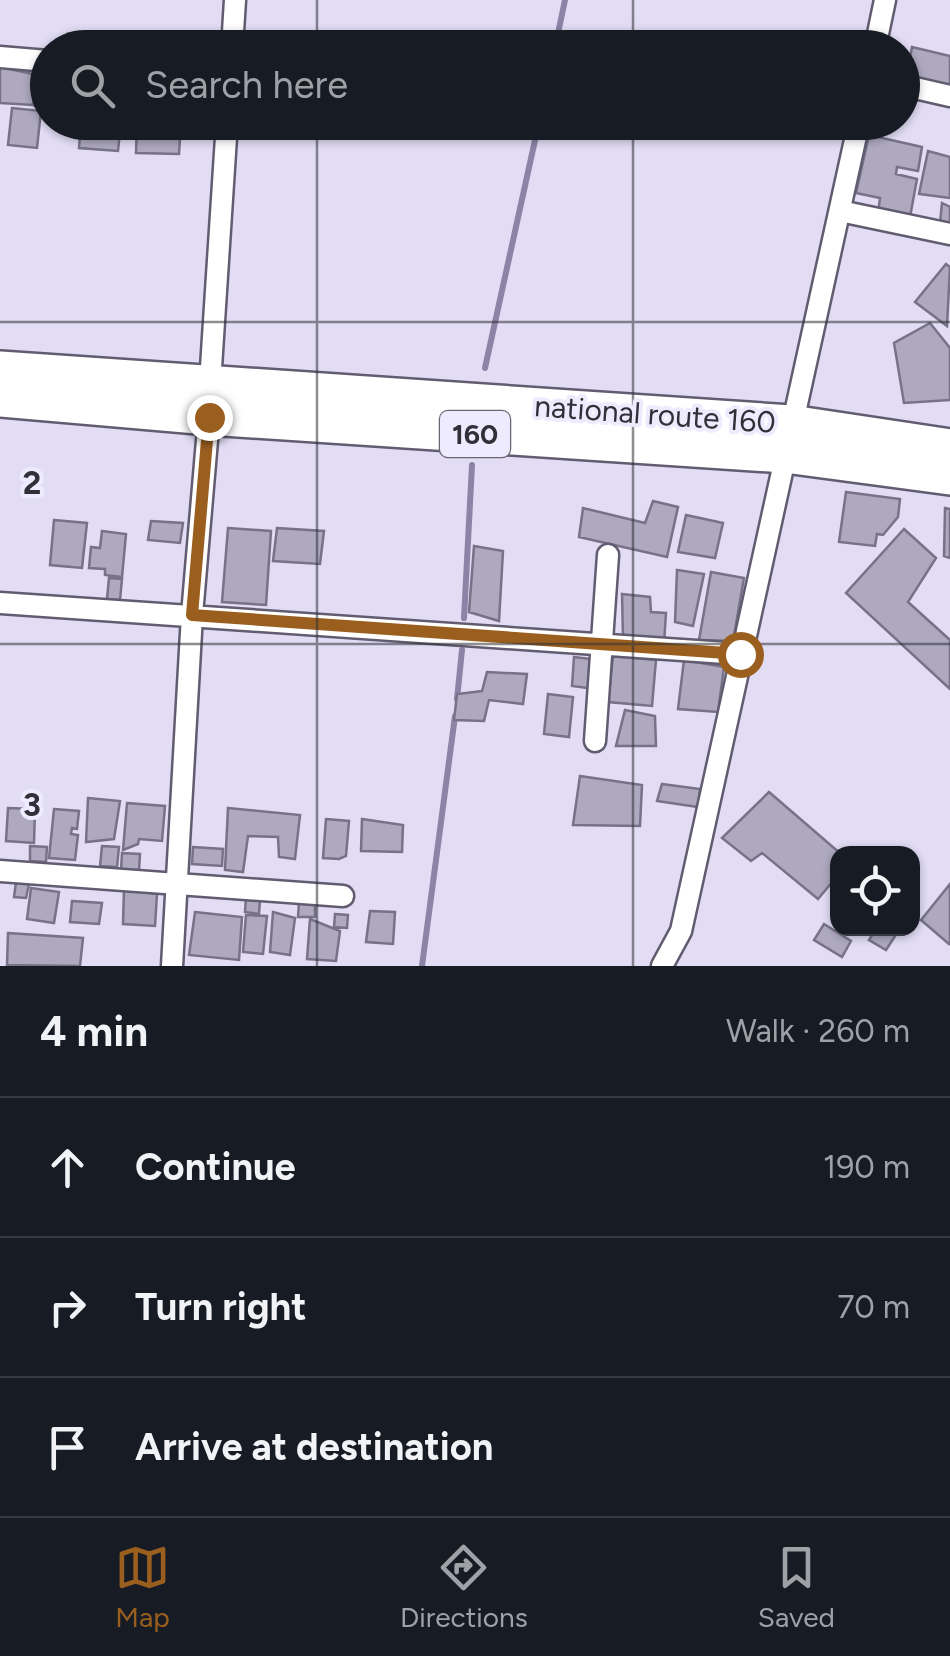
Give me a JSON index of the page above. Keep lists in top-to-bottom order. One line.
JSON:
{"streets":{"highway":["national route 160","160"]},"page":{"search":"Search here","heading":["4 min","Walk · 260 m"],"list":[["Continue","190 m"],["Turn right","70 m"],"Arrive at destination"],"nav":["Map","Directions","Saved"]},"grid":{"rows":["2","3"]}}
